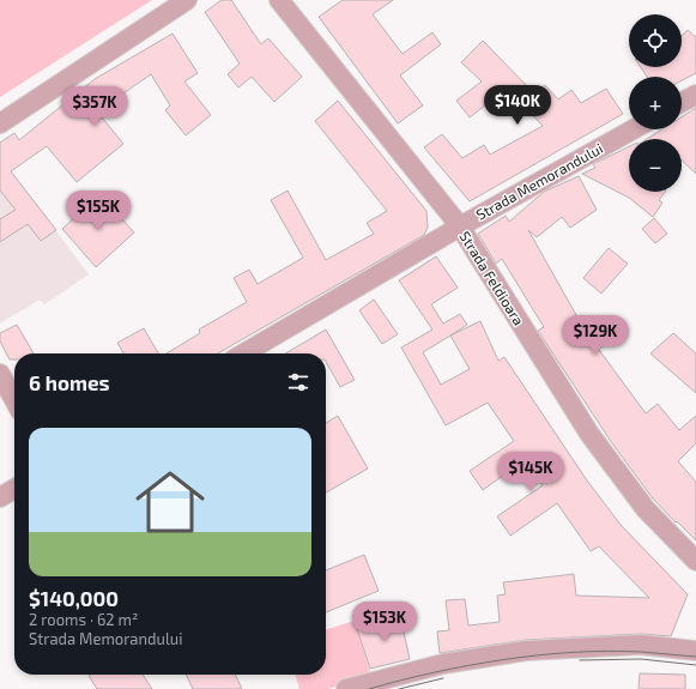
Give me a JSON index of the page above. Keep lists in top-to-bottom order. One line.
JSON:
{"streets":{"street":["Strada Memorandului","Strada Feldioara"]},"crossings":[["Strada Memorandului","Strada Feldioara"]],"page":{"map_buttons":["+","−"],"price":["$140K","$357K","$155K","$129K","$145K","$153K"],"heading":"6 homes","list":[{"name":"$140,000","note":"2 rooms · 62 m² · Strada Memorandului"}]}}
